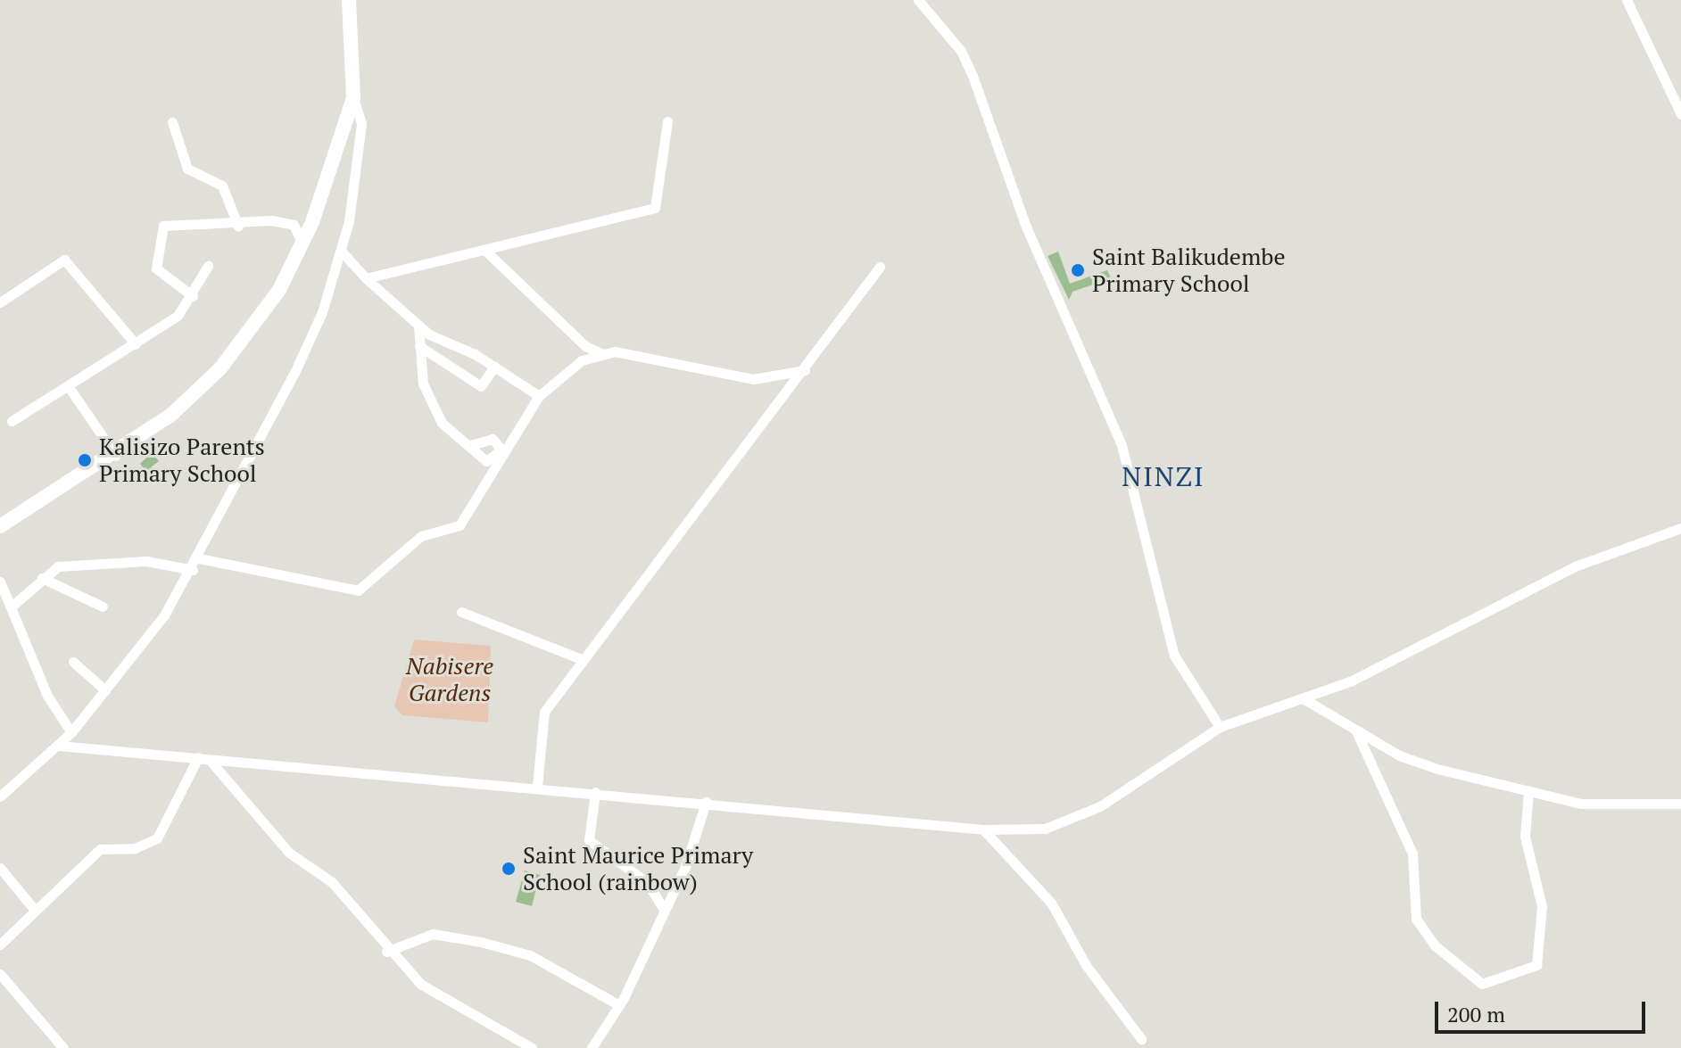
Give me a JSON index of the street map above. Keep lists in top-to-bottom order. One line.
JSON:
{"districts":["NINZI"],"parks":["Nabisere Gardens"],"places":["Saint Balikudembe Primary School","Kalisizo Parents Primary School","Saint Maurice Primary School (rainbow)"],"scale_bar":"200 m"}
